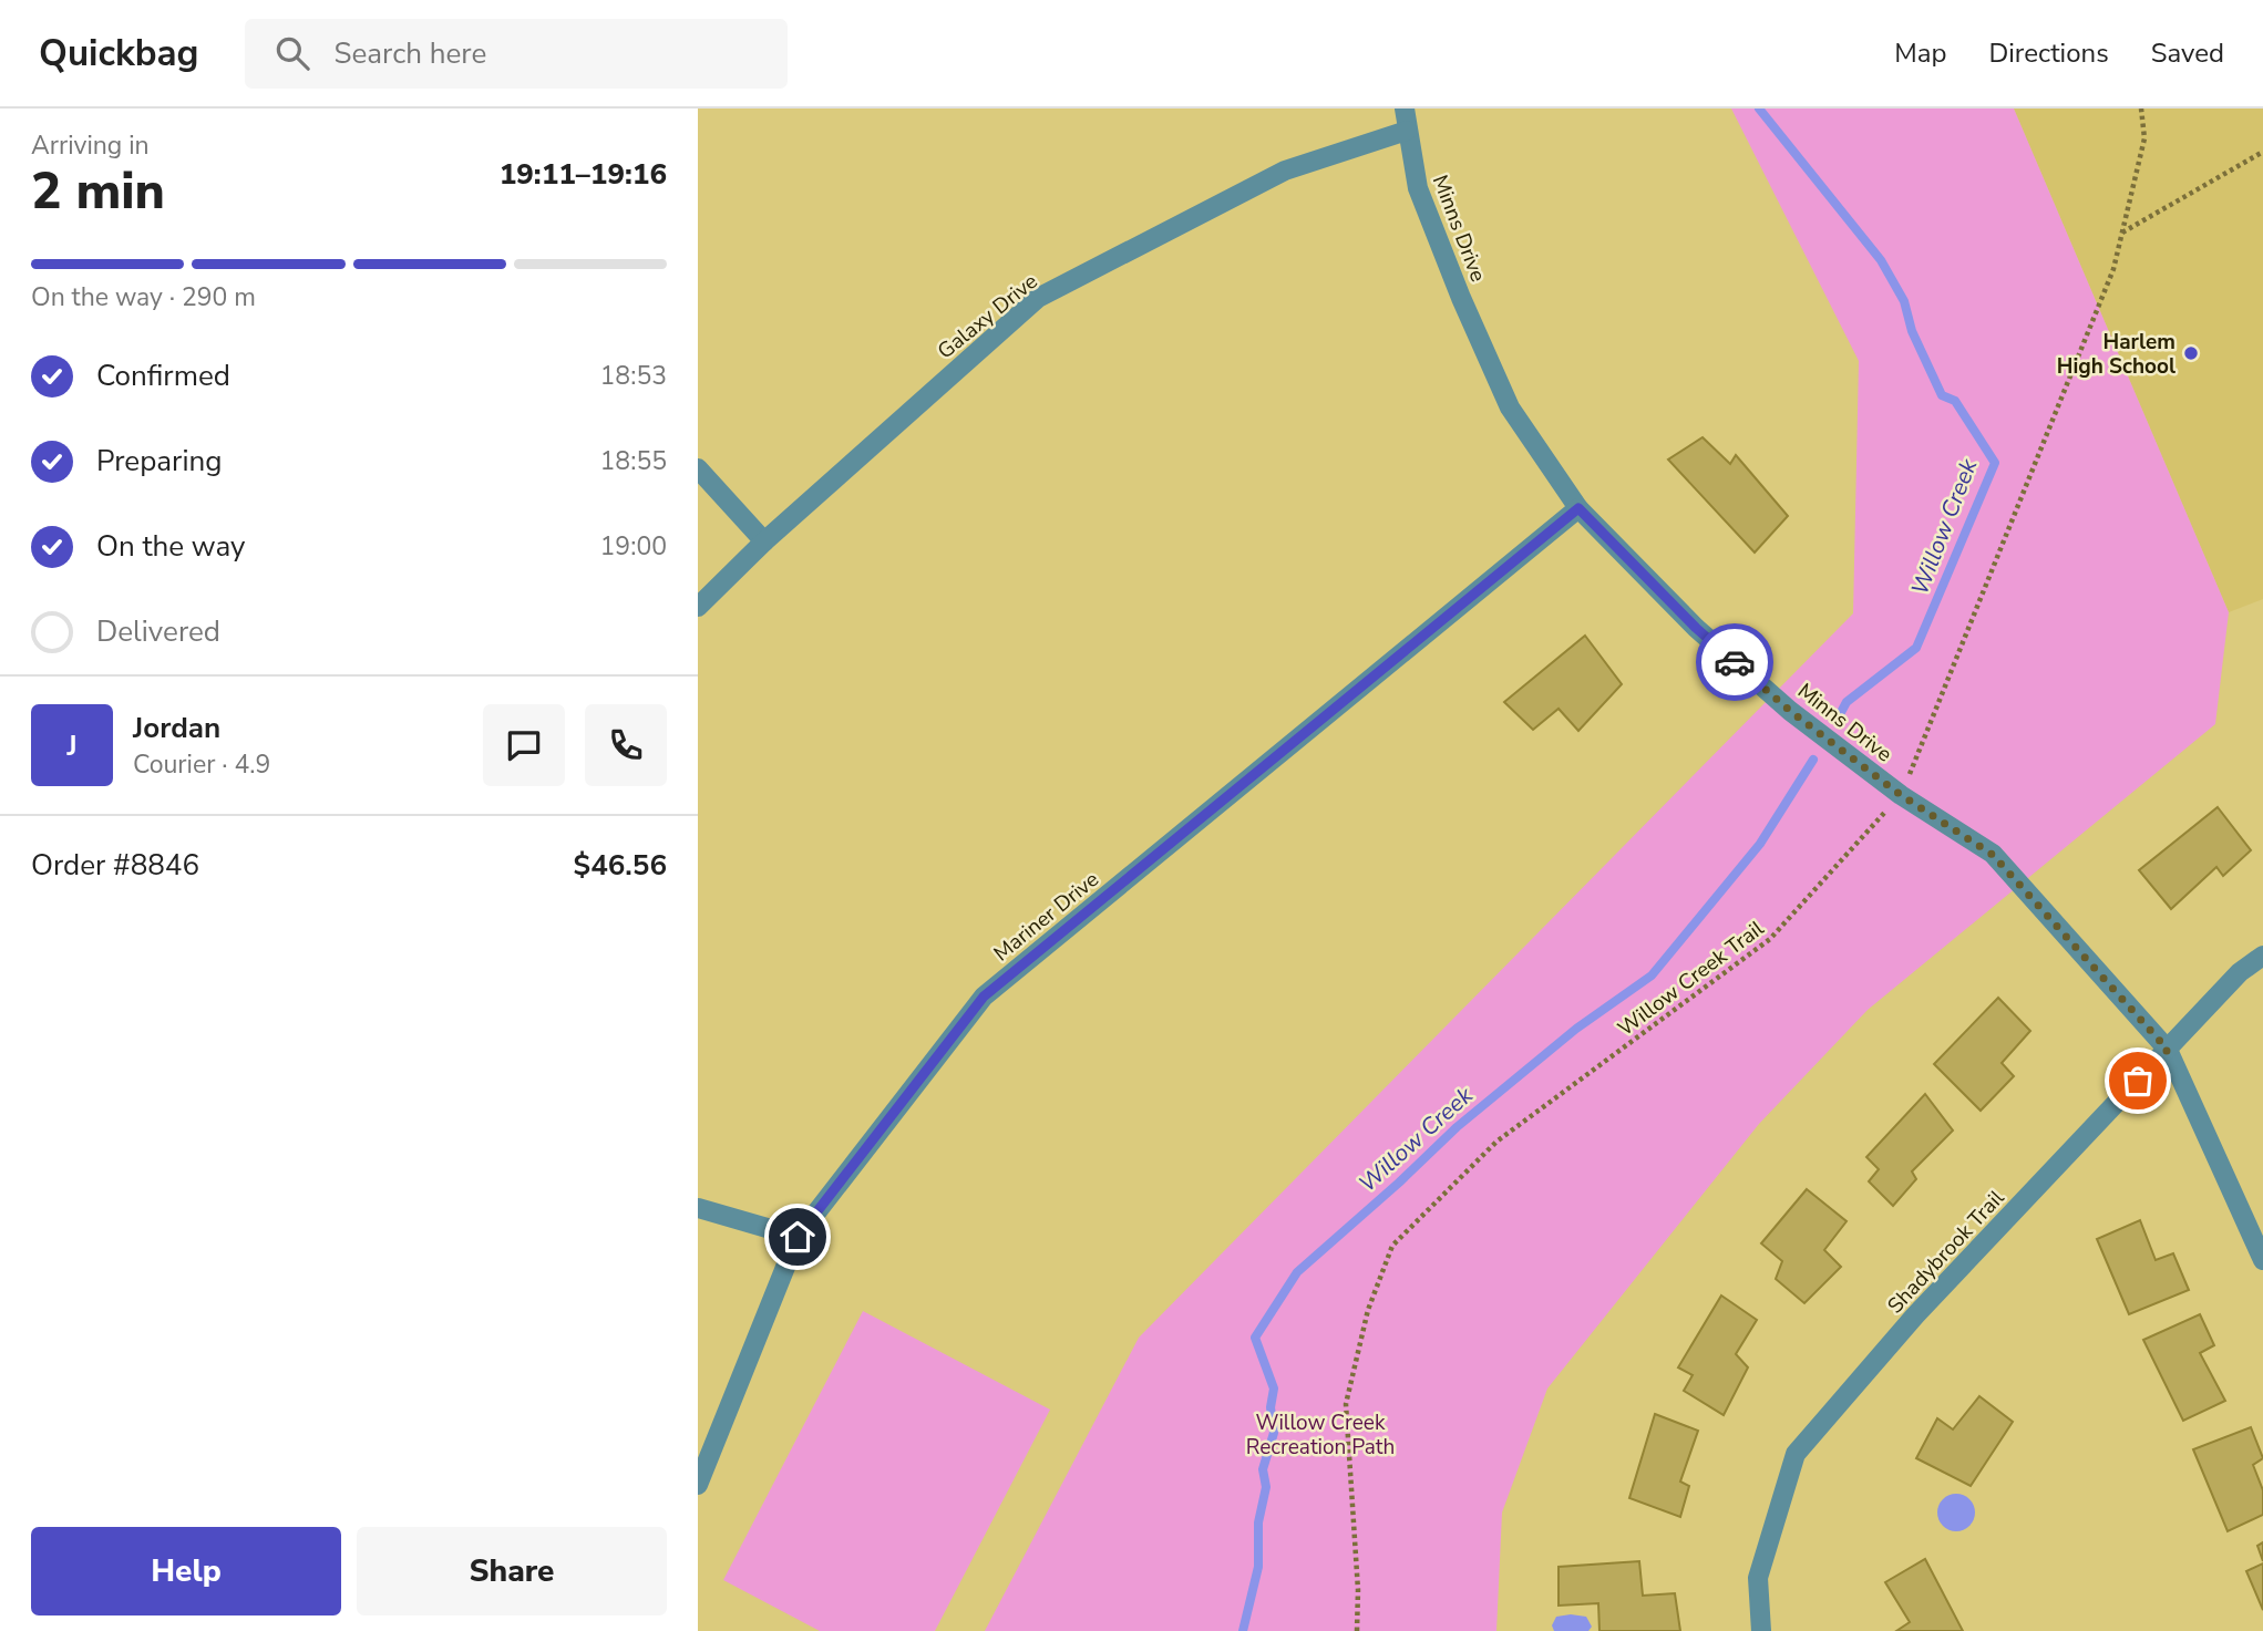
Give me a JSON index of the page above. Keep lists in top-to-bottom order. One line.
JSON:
{"streets":{"street":["Minns Drive","Galaxy Drive","Mariner Drive","Shadybrook Trail"],"path":["Willow Creek Trail"]},"crossings":[["Minns Drive","Galaxy Drive"],["Minns Drive","Mariner Drive"],["Minns Drive","Willow Creek Trail"],["Minns Drive","Shadybrook Trail"]],"water":["Willow Creek"],"parks":["Willow Creek Recreation Path"],"places":["Harlem High School"],"page":{"header":"Quickbag","search":"Search here","nav":["Map","Directions","Saved"],"heading":["2 min","Arriving in","19:11–19:16"],"panel":["Jordan","Courier · 4.9","Order #8846","$46.56"],"bar":"On the way · 290 m","list":[["Confirmed","18:53"],["Preparing","18:55"],["On the way","19:00"],"Delivered"],"round":"J","buttons":["Help","Share"]}}
